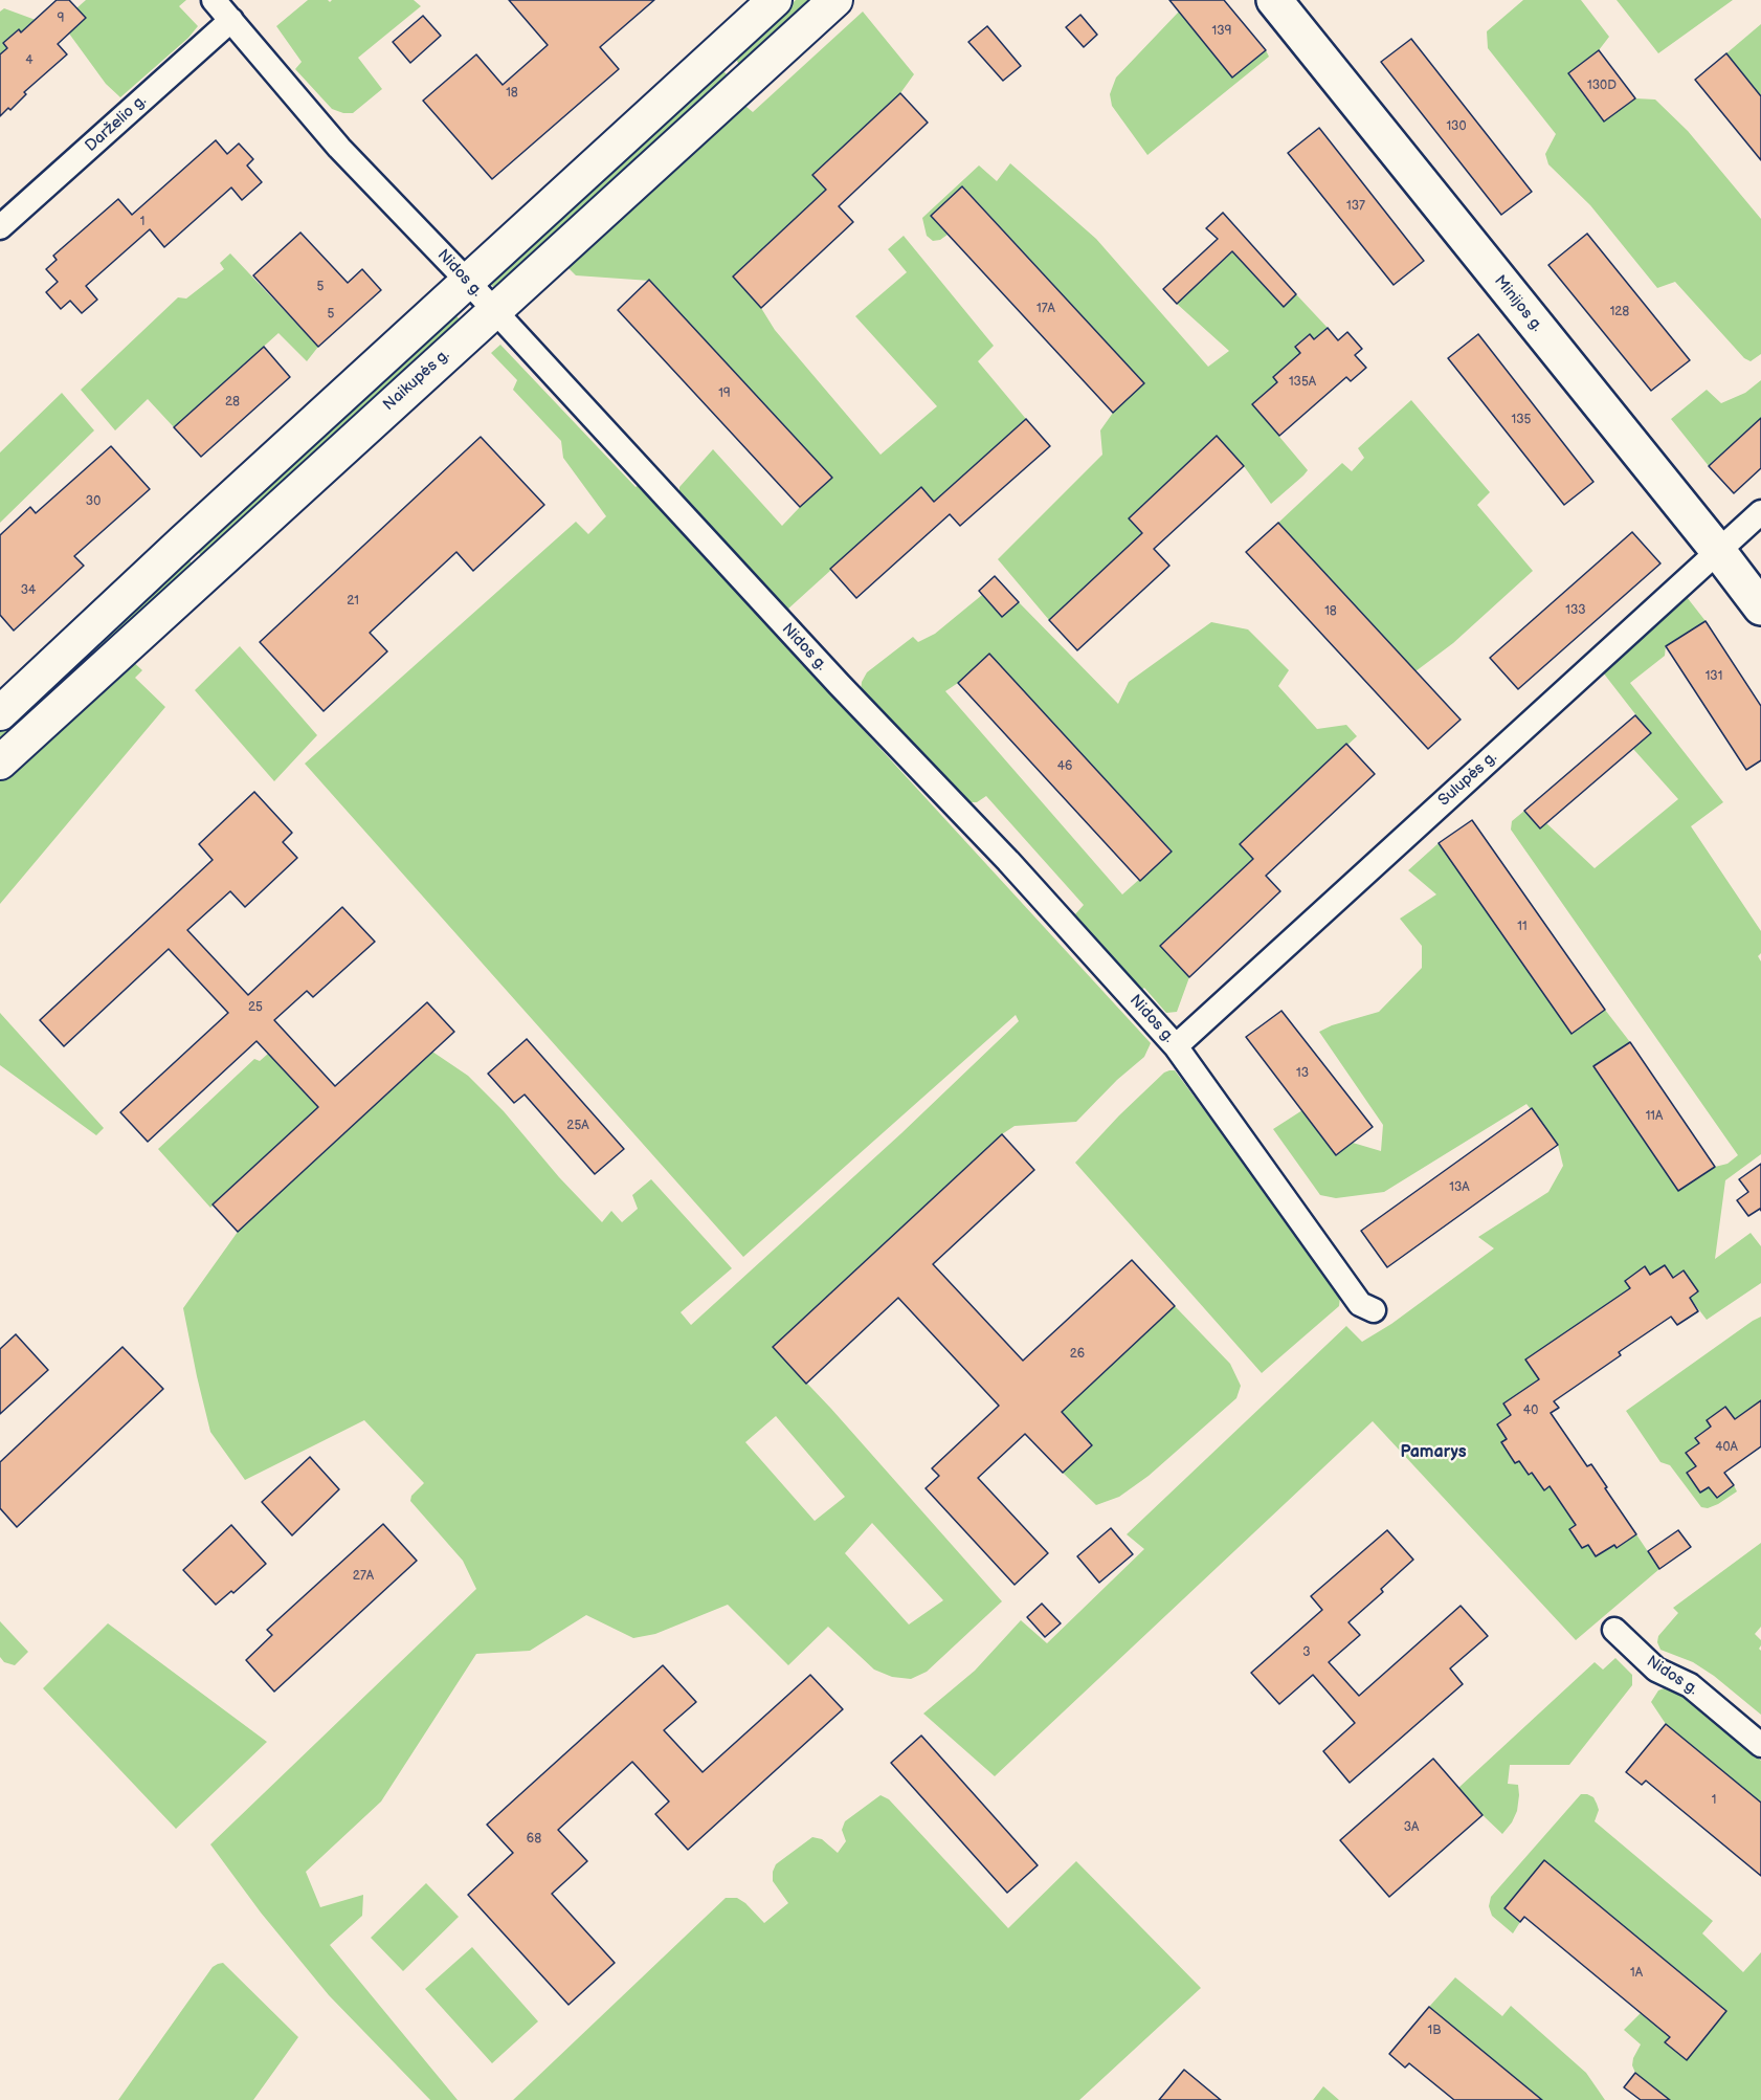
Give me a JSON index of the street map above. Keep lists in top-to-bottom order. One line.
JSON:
{"streets":{"main road":["Minijos g."],"street":["Darželio g.","Nidos g.","Naikupės g.","Sulupės g."]},"crossings":[["Darželio g.","Nidos g."],["Nidos g.","Naikupės g."],["Nidos g.","Sulupės g."],["Minijos g.","Sulupės g."]],"districts":["Pamarys"],"house_numbers":["9","139","4","130D","18","130","137","1","5","17A","128","5","135A","19","28","135","30","34","21","133","18","131","46","11","25","13","11A","25A","13A","26","40","40A","27A","3","1","3A","68","1A","1B"]}
